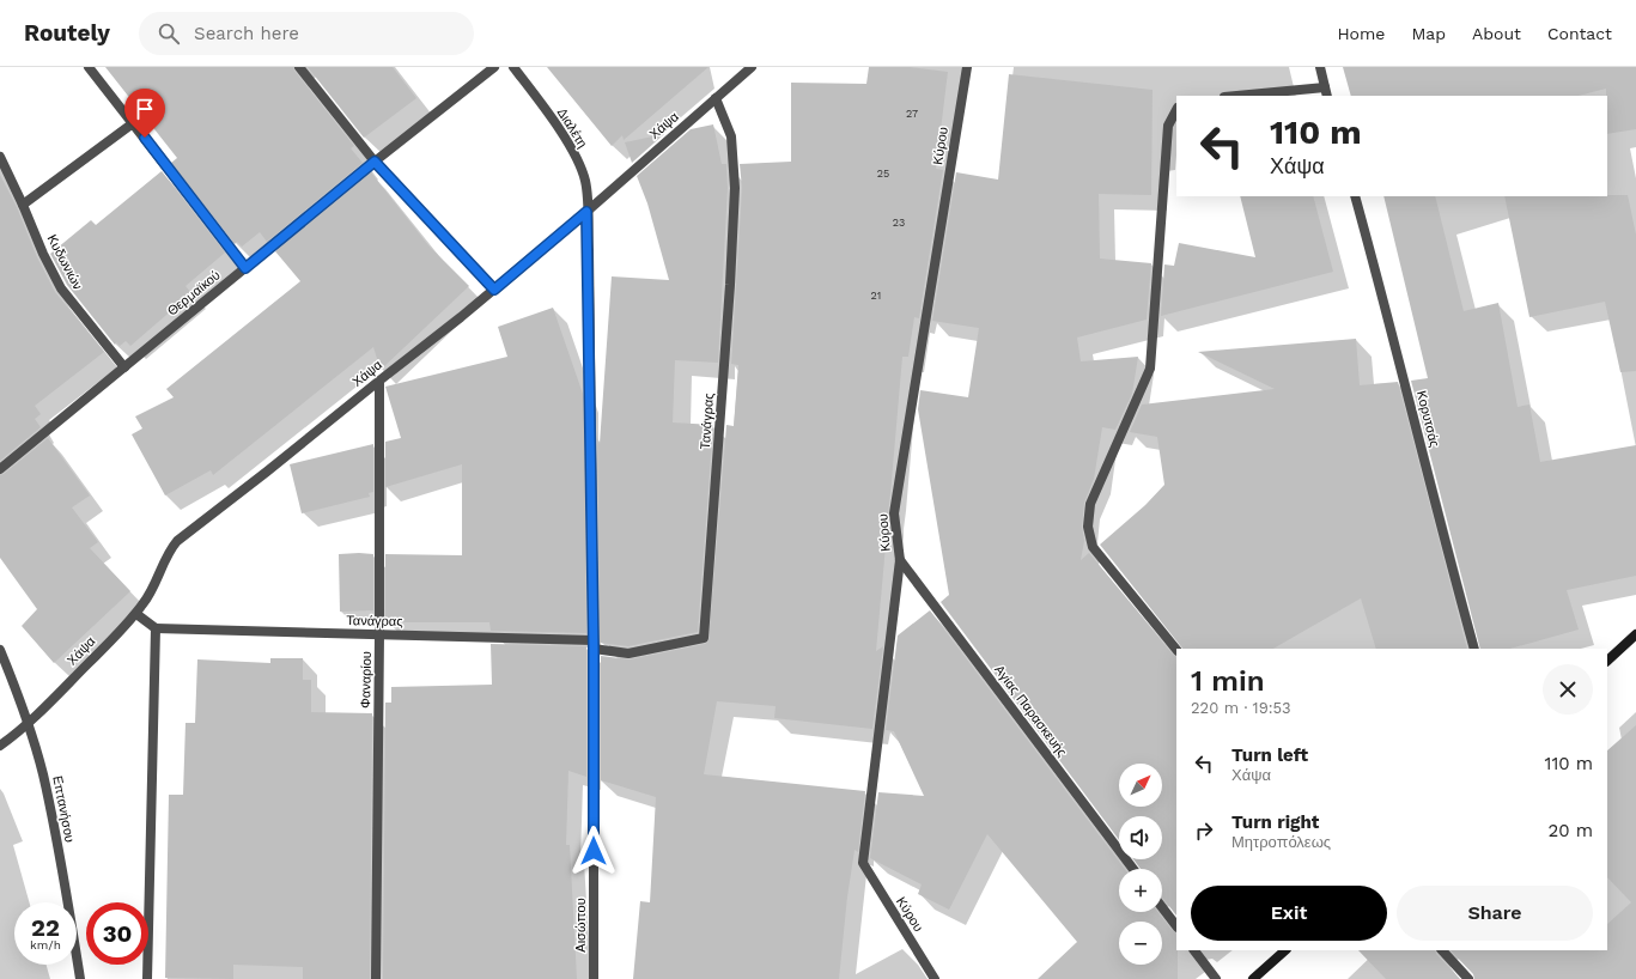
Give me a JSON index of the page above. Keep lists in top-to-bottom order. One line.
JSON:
{"streets":{"street":["Χάψα","Διαλέτη","Κύρου","Κυδωνιών","Θερμαϊκού","Κορυτσάς","Τανάγρας","Φαναρίου","Αγίας Παρασκευής","Επτανήσου","Αισώπου"]},"crossings":[["Χάψα","Διαλέτη"],["Χάψα","Τανάγρας"],["Χάψα","Φαναρίου"],["Χάψα","Επτανήσου"],["Χάψα","Αισώπου"],["Διαλέτη","Αισώπου"],["Κύρου","Αγίας Παρασκευής"],["Κυδωνιών","Θερμαϊκού"],["Τανάγρας","Φαναρίου"],["Τανάγρας","Αισώπου"]],"house_numbers":["27","25","23","21"],"north":"top right","page":{"header":"Routely","search":"Search here","nav":["Home","Map","About","Contact"],"turn":["110 m","Χάψα"],"heading":["1 min","220 m · 19:53"],"list":[{"name":"Turn left","note":"Χάψα","value":"110 m"},{"name":"Turn right","note":"Μητροπόλεως","value":"20 m"}],"map_buttons":["+","−"],"buttons":["Exit","Share"],"speed":"22 km/h","limit":"30"}}
